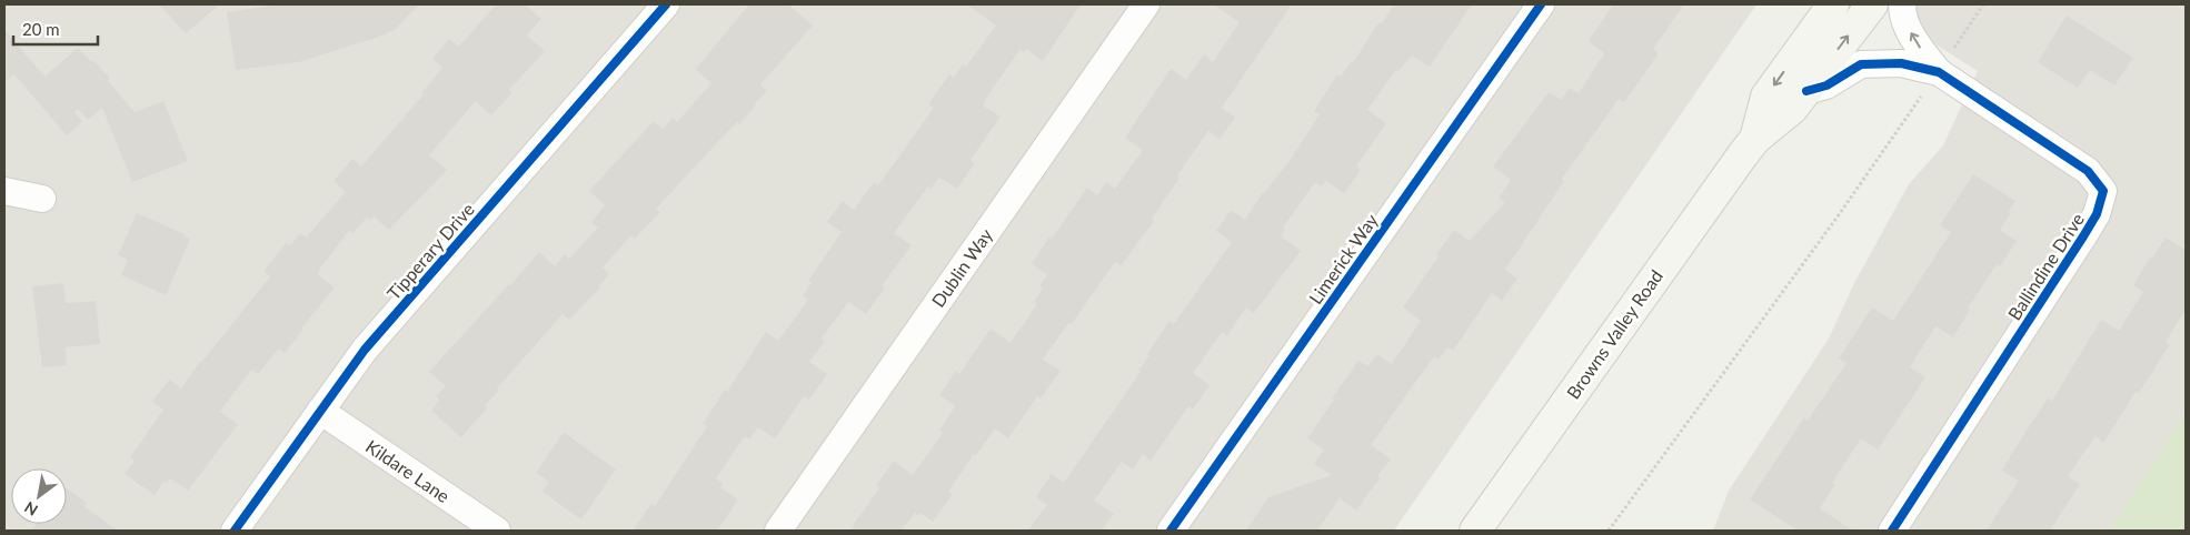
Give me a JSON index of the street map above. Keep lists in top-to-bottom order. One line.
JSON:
{"streets":{"main road":["Browns Valley Road"],"street":["Tipperary Drive","Limerick Way","Ballindine Drive","Dublin Way","Kildare Lane"]},"crossings":[["Tipperary Drive","Kildare Lane"],["Ballindine Drive","Browns Valley Road"]],"scale_bar":"20 m","north":"bottom left"}
